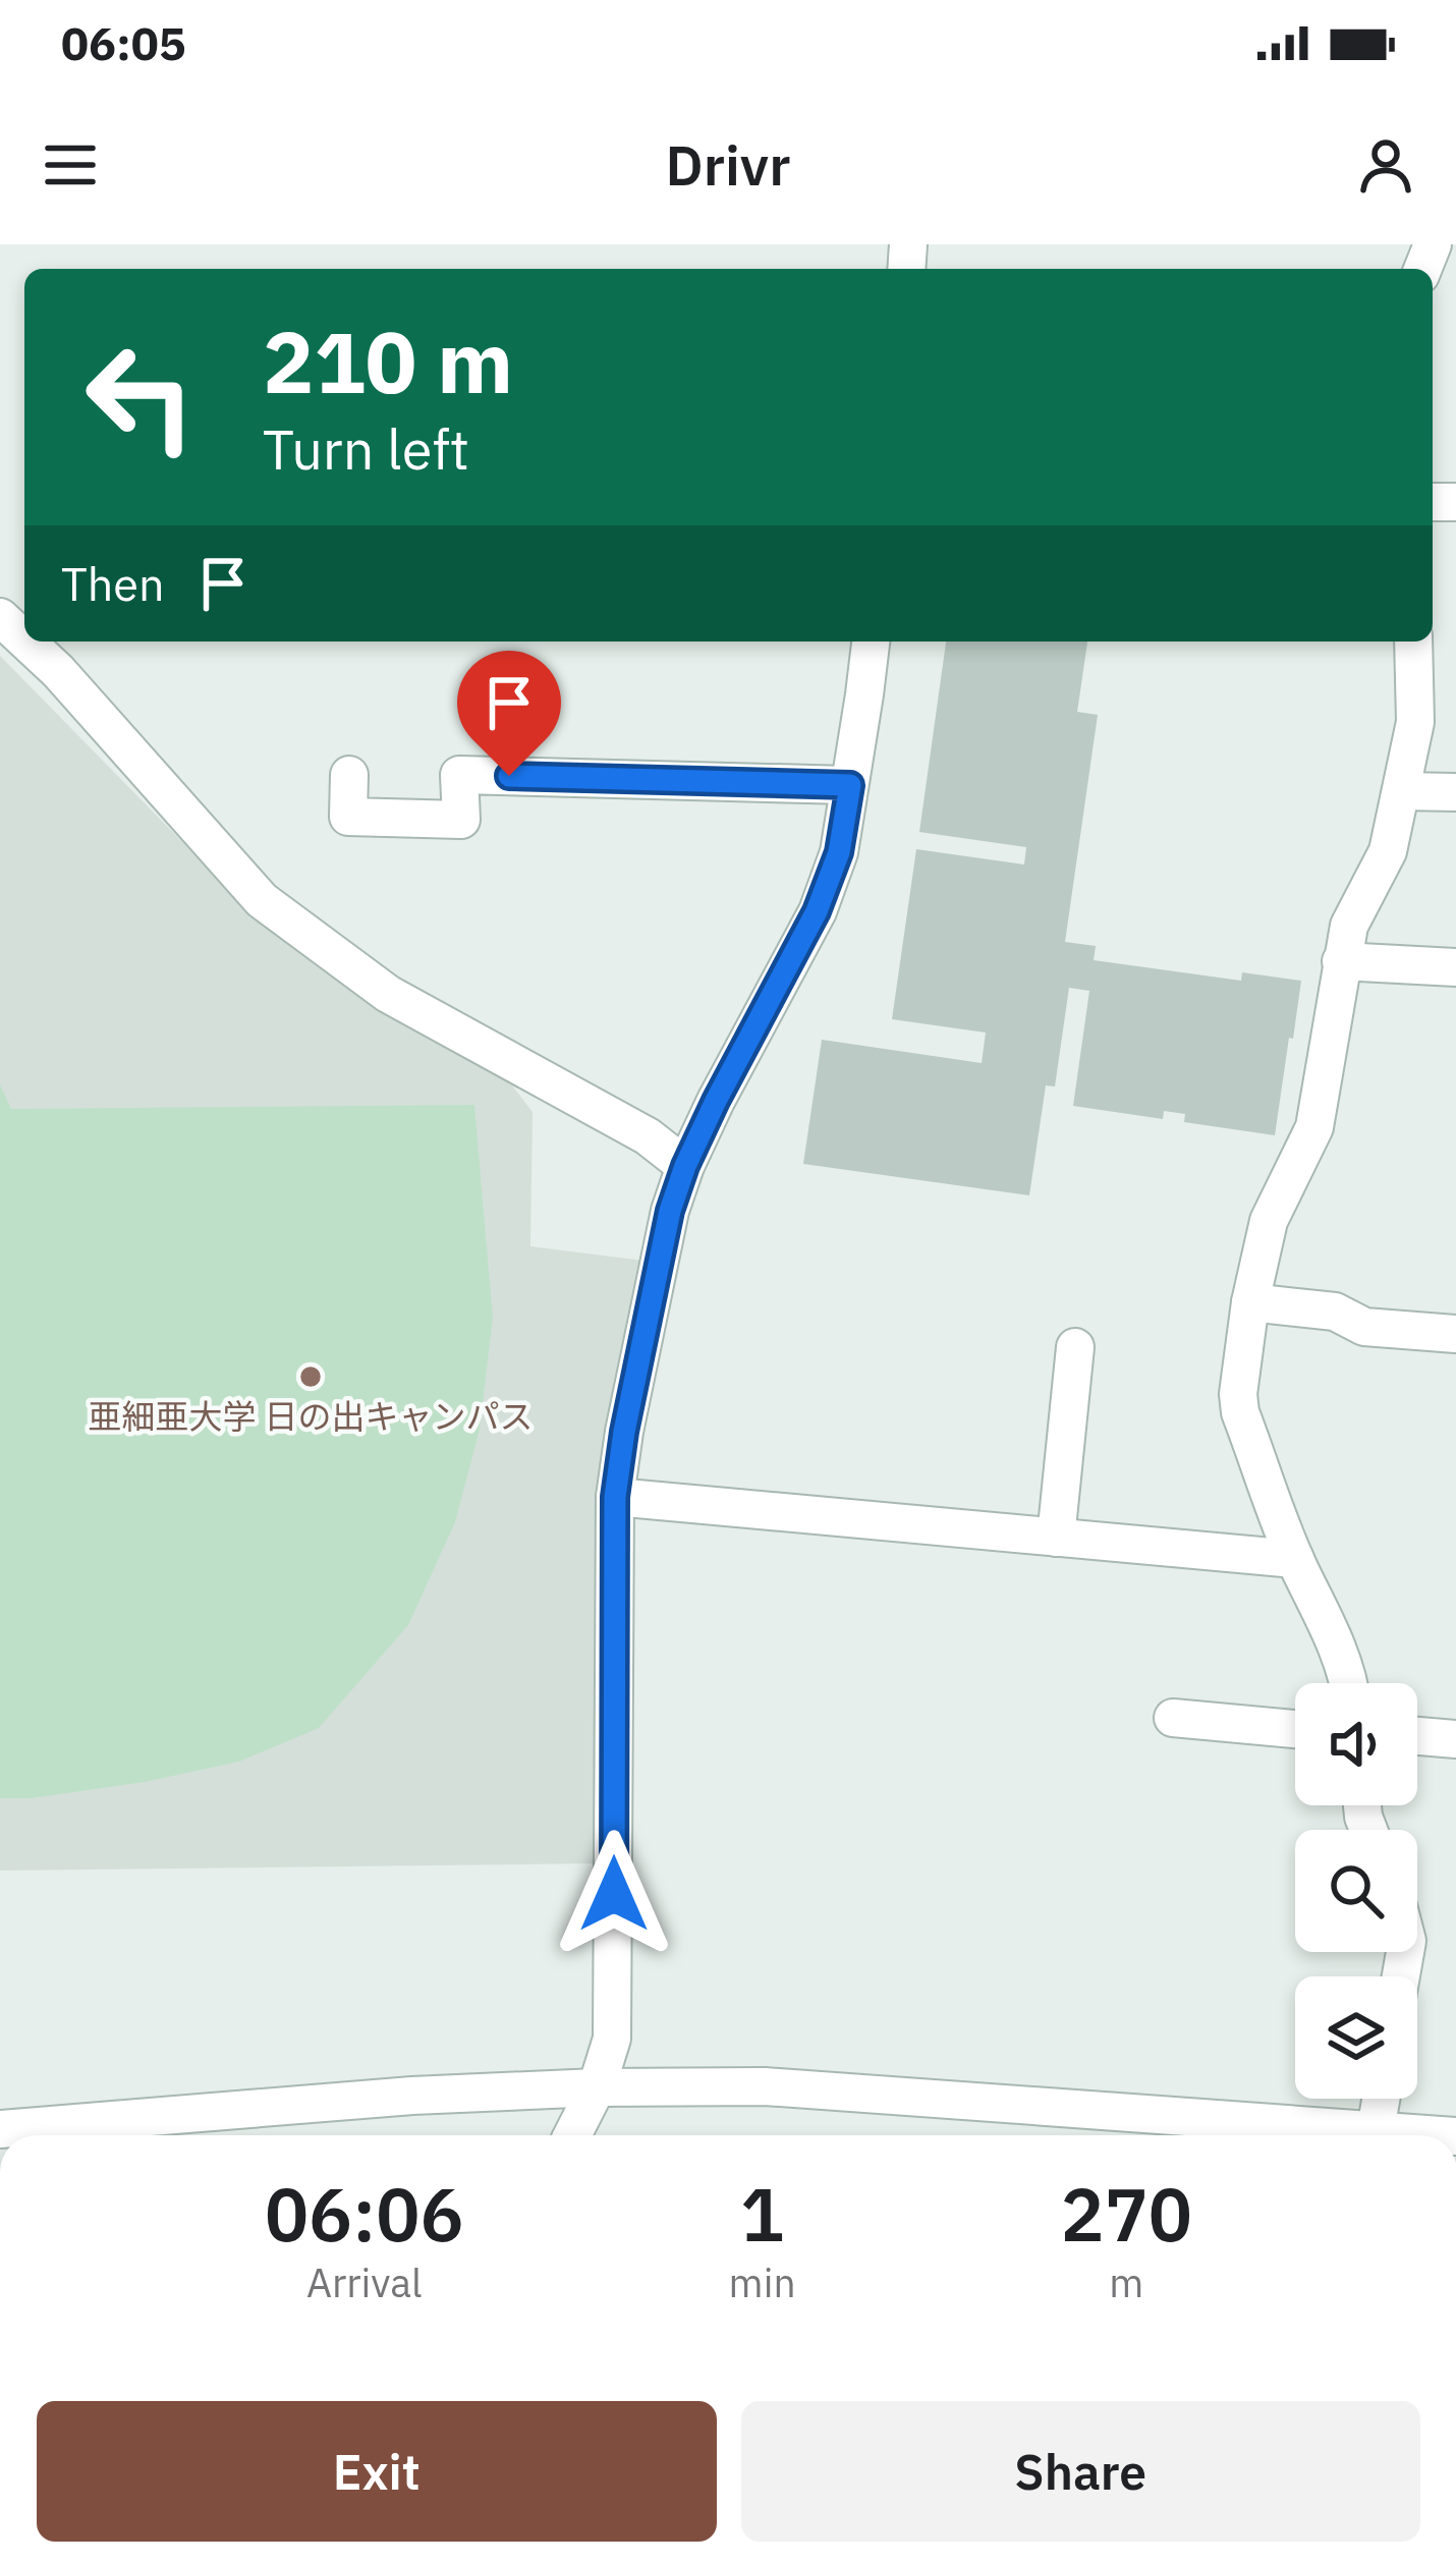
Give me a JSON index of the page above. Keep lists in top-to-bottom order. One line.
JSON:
{"places":["亜細亜大学 日の出キャンパス"],"page":{"status":"06:05","header":"Drivr","turn":["210 m","Turn left"],"then":"Then","eta":["06:06","Arrival","1","min","270","m"],"buttons":["Exit","Share"]}}
